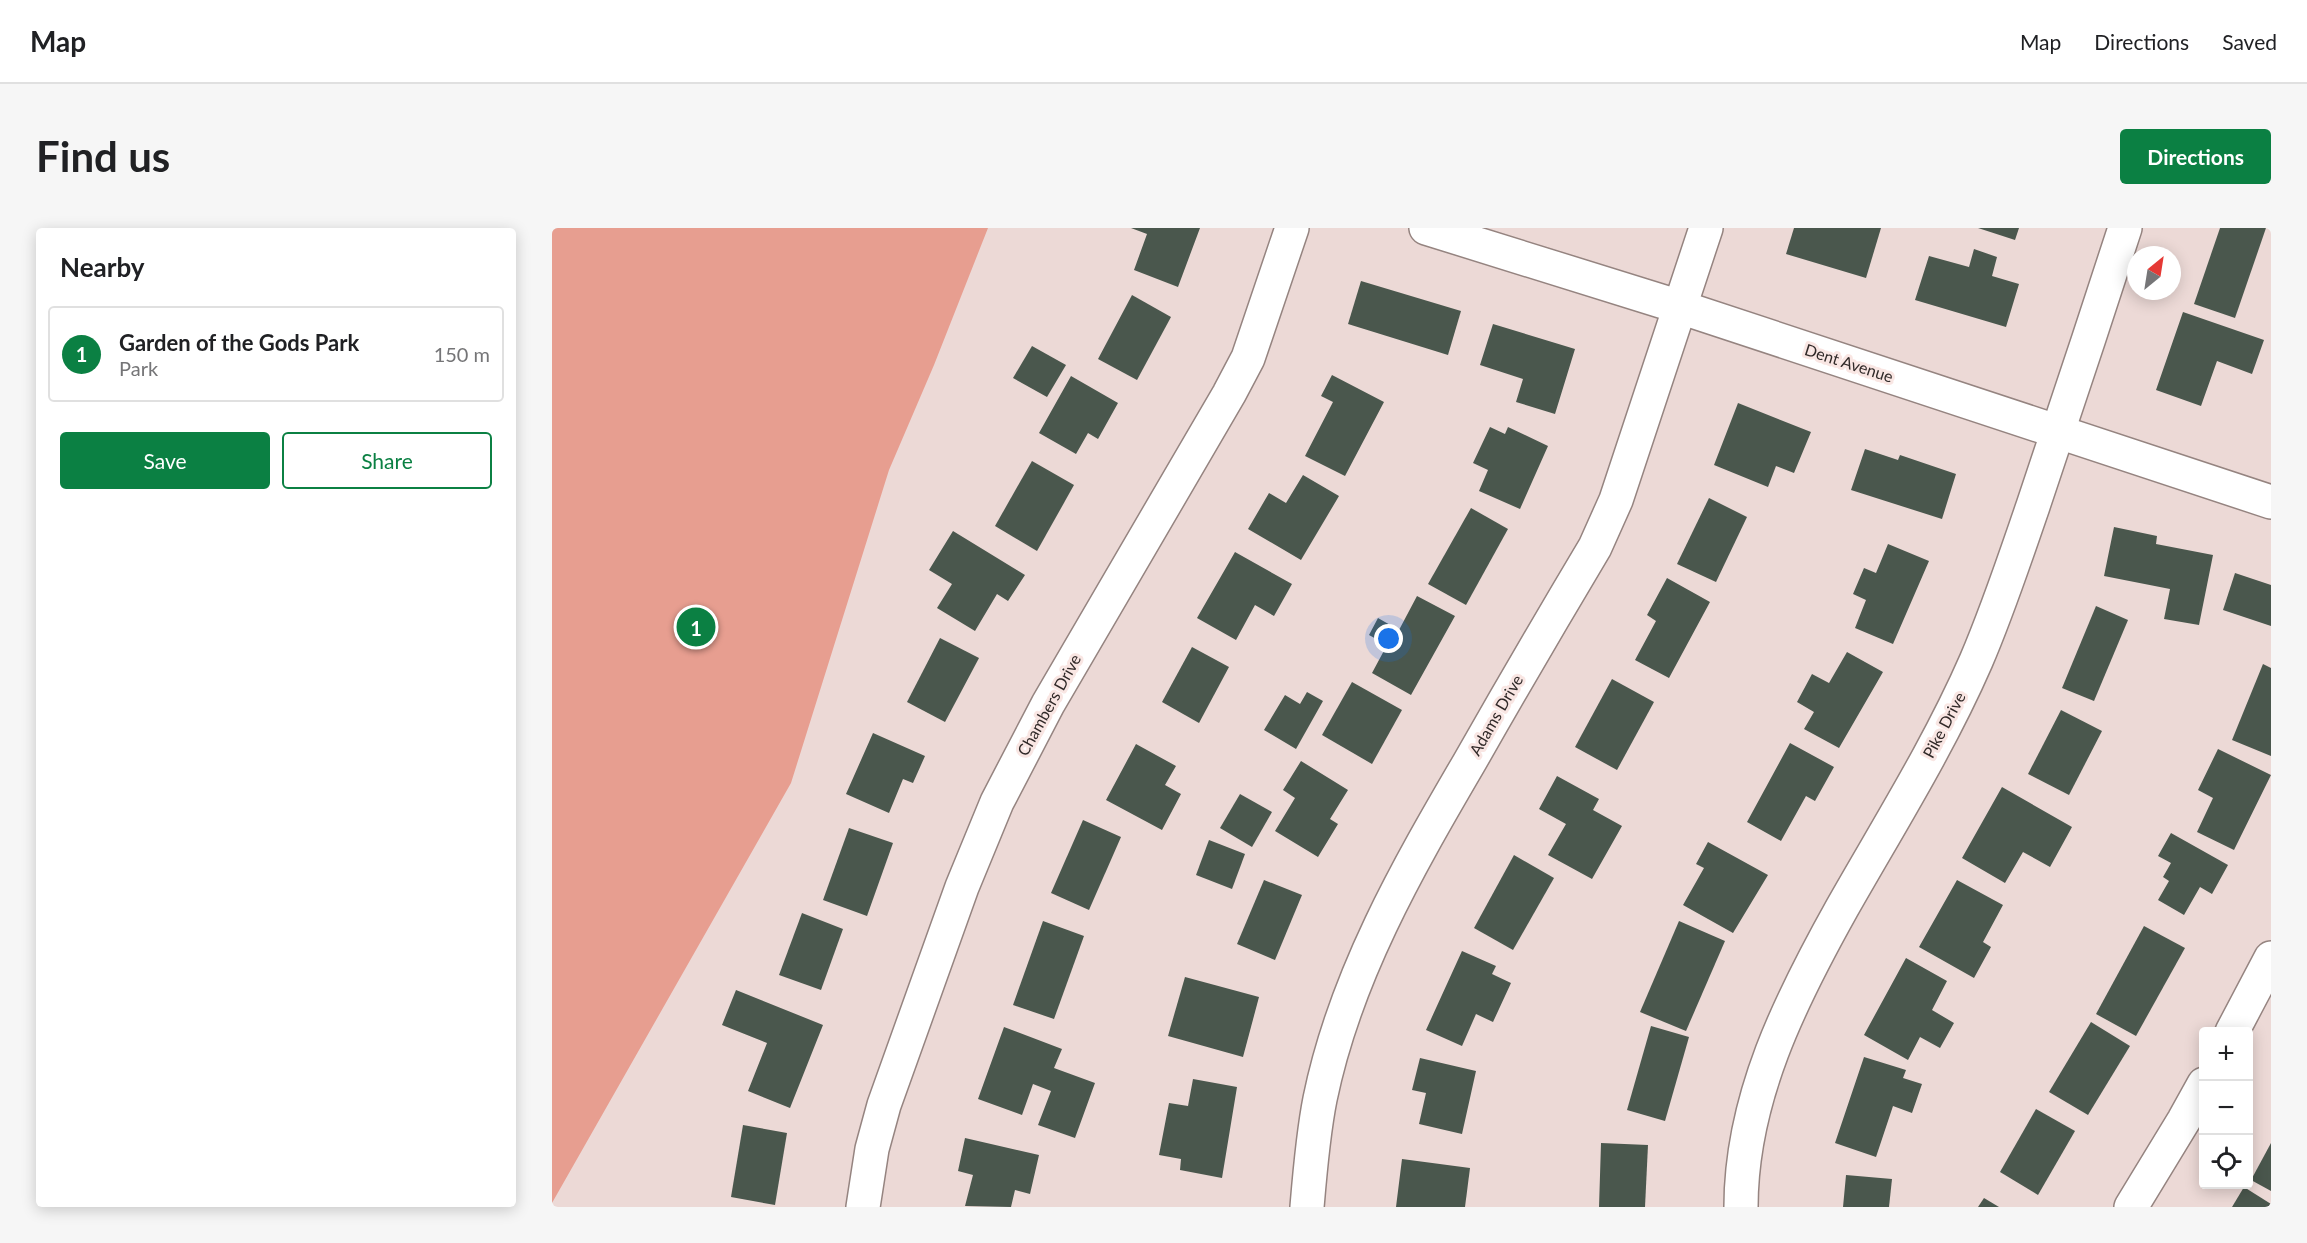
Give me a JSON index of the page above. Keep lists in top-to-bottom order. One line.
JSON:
{"streets":{"street":["Dent Avenue","Chambers Drive","Adams Drive","Pike Drive"]},"crossings":[["Dent Avenue","Adams Drive"],["Dent Avenue","Pike Drive"]],"north":"top right","page":{"header":"Map","nav":["Map","Directions","Saved"],"buttons":["Directions",["Save","Share"]],"title":"Find us","heading":"Nearby","list":[{"mark":"1","name":"Garden of the Gods Park","note":"Park","value":"150 m"}],"pins":"1","map_buttons":["+","−"]}}
